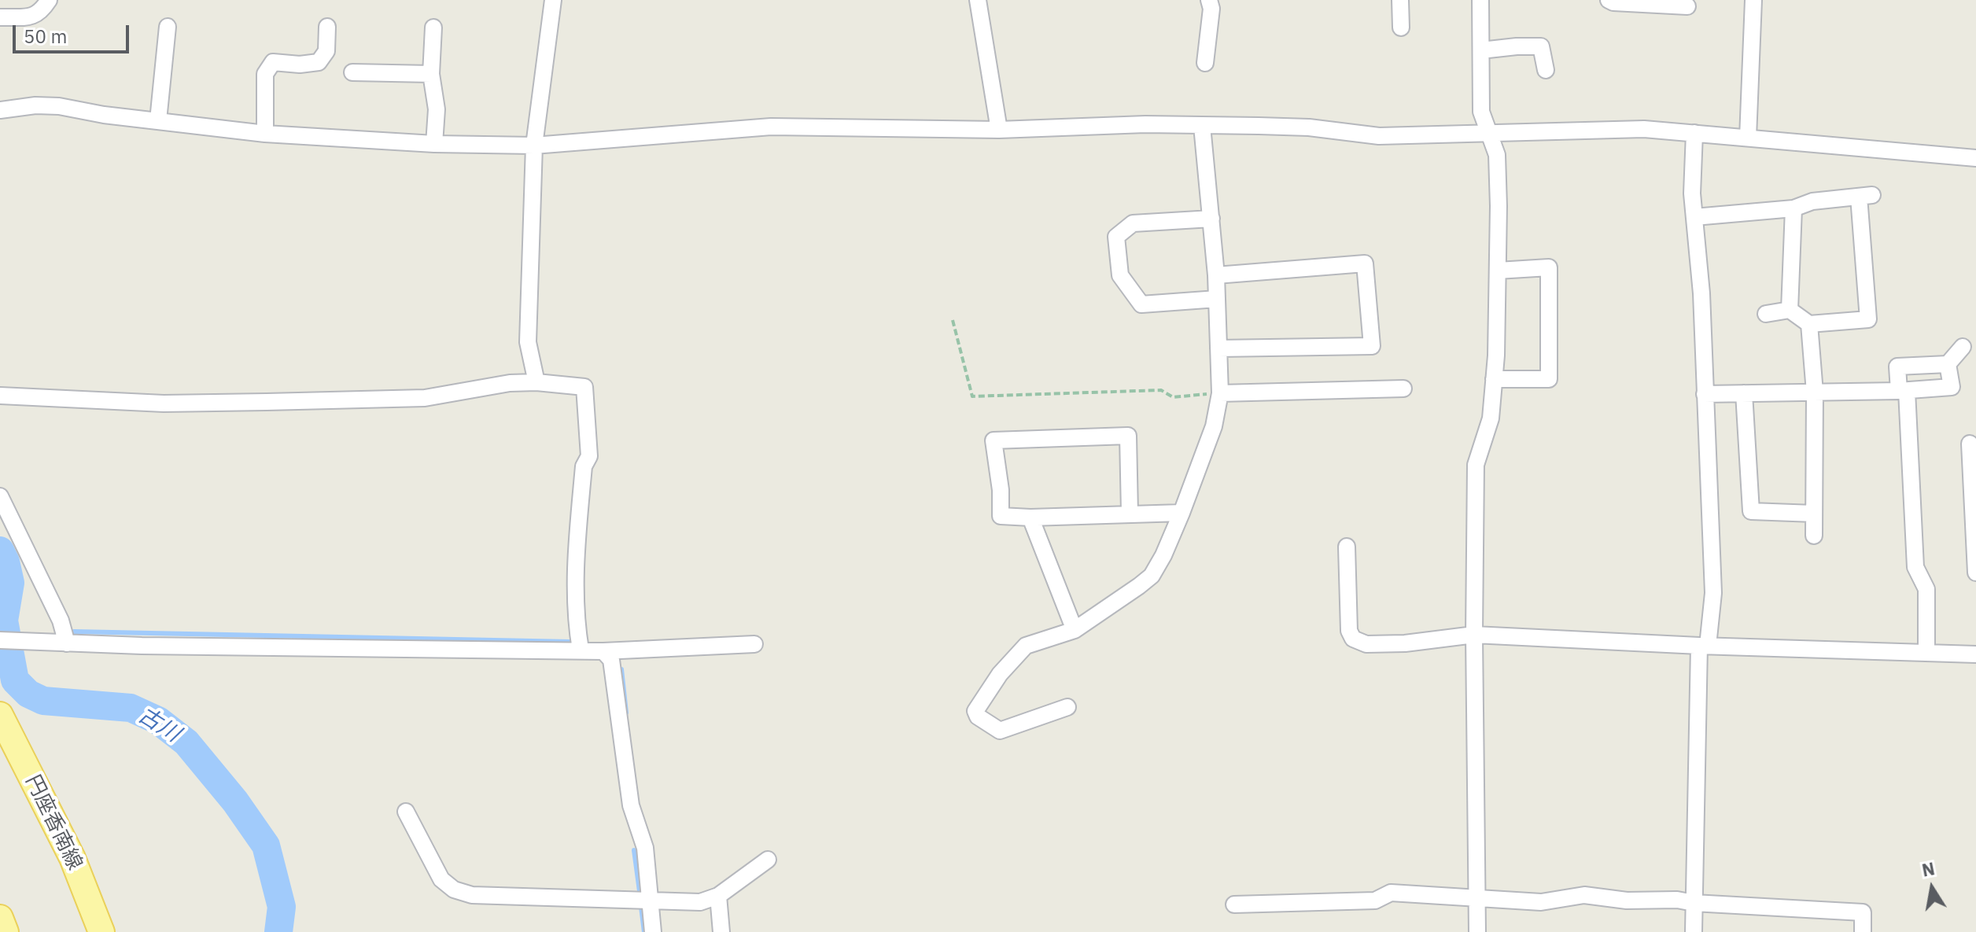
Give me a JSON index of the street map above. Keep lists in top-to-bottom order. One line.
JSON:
{"streets":{"main road":["円座香南線"]},"water":["古川"],"scale_bar":"50 m","north":"top"}
